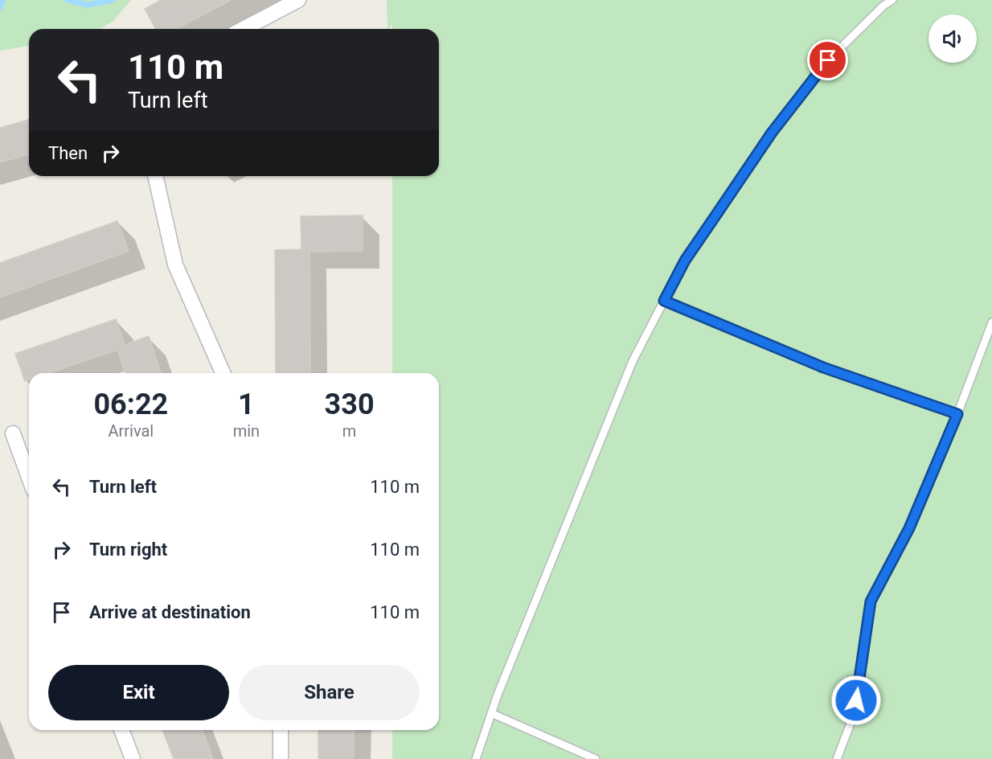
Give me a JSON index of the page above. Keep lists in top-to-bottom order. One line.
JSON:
{"page":{"turn":["110 m","Turn left"],"then":"Then","eta":["06:22","Arrival","1","min","330","m"],"list":[{"name":"Turn left","value":"110 m"},{"name":"Turn right","value":"110 m"},{"name":"Arrive at destination","value":"110 m"}],"buttons":["Exit","Share"]}}
